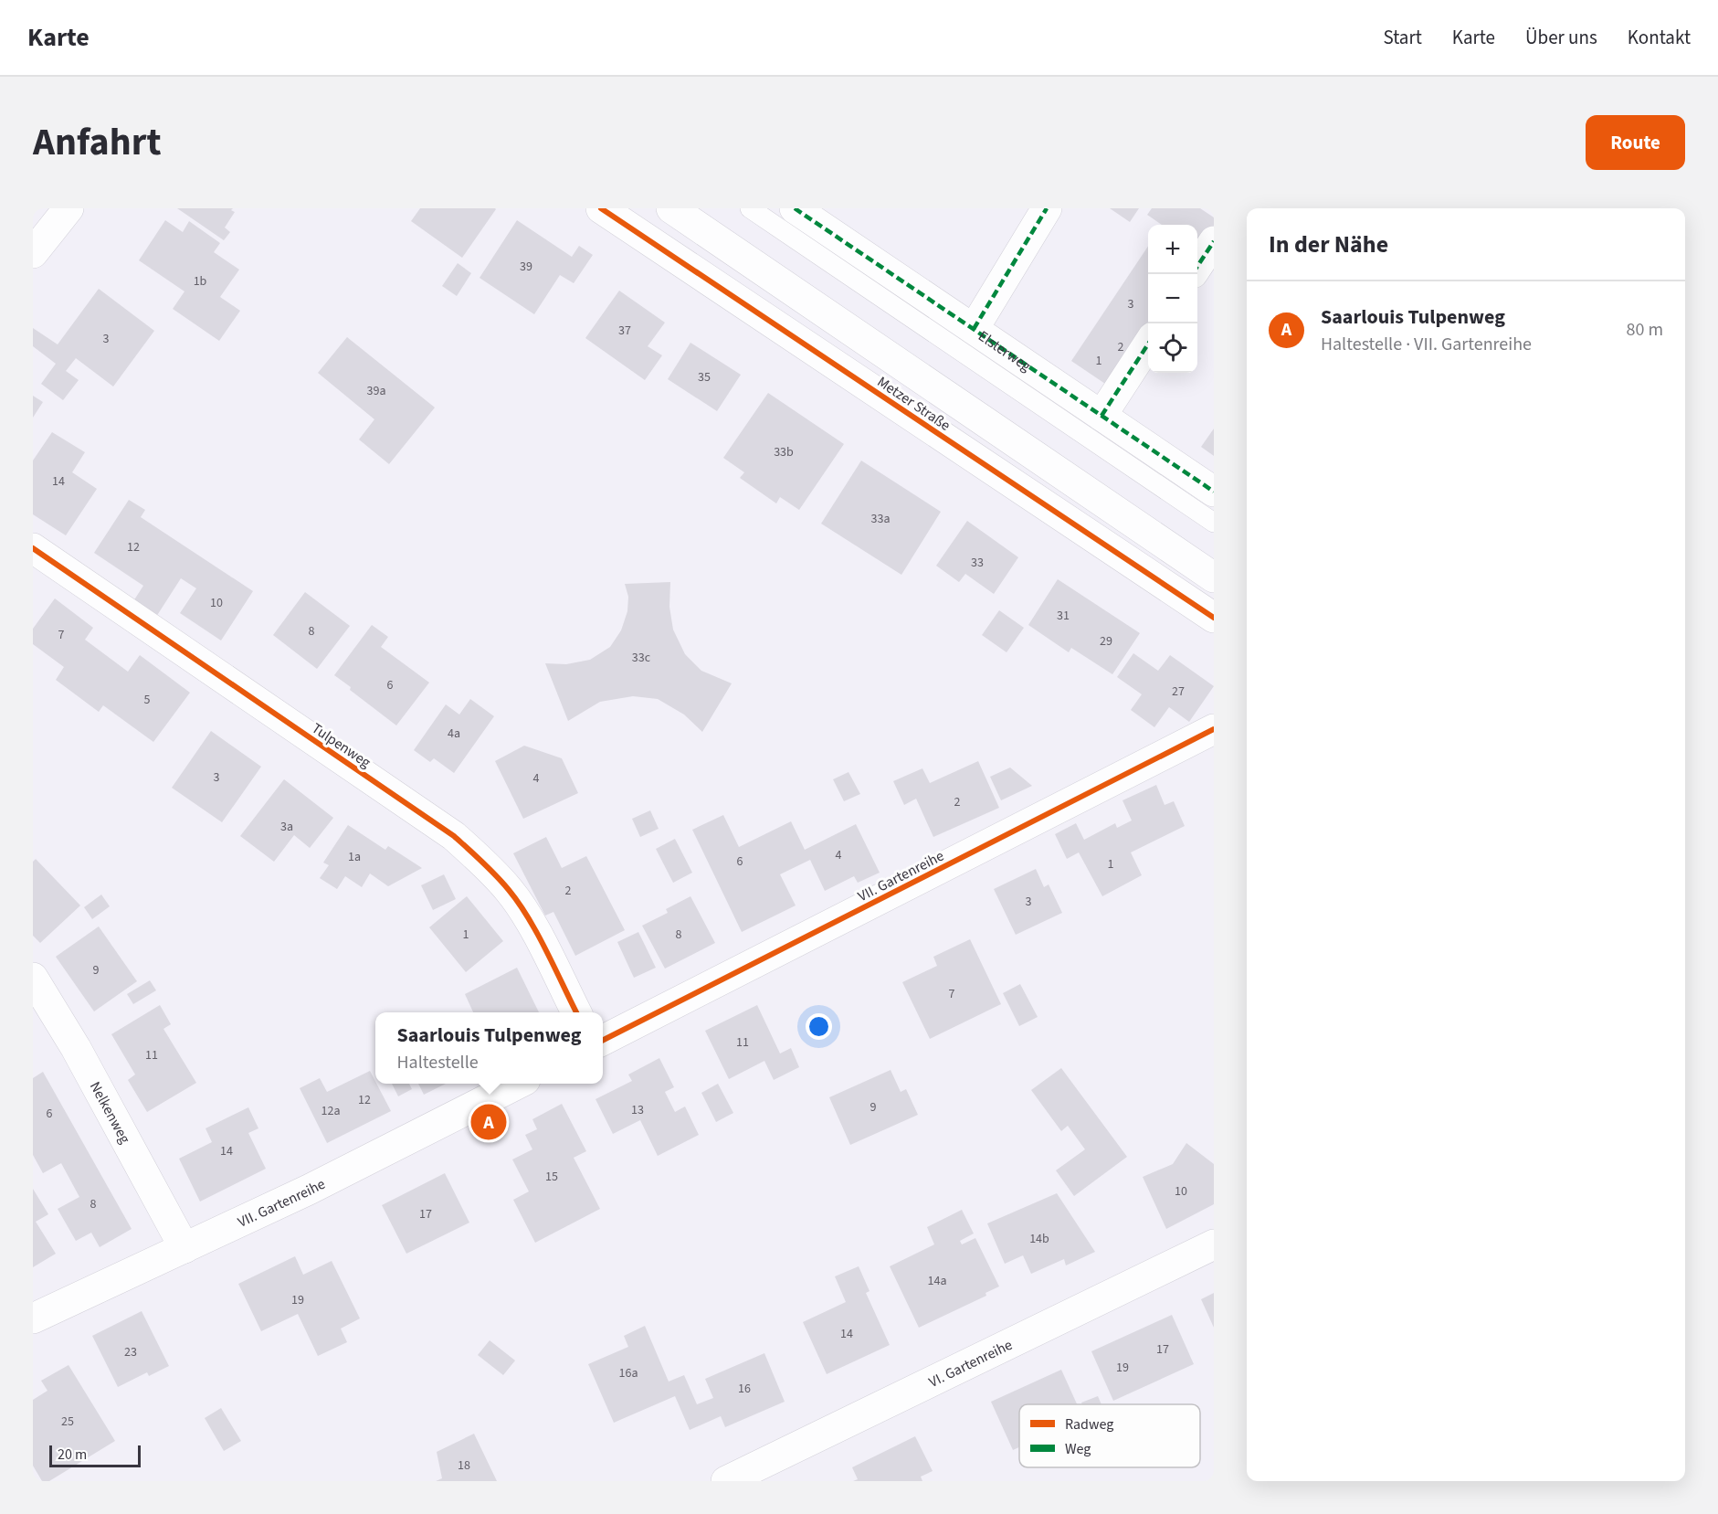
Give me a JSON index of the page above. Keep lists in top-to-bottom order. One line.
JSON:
{"streets":{"street":["Elsterweg","Metzer Straße","Tulpenweg","VII. Gartenreihe","Nelkenweg","VI. Gartenreihe"]},"crossings":[["VII. Gartenreihe","Nelkenweg"]],"house_numbers":["39","1b","3","37","3","2","1","35","39a","33b","14","33a","12","33","10","31","8","7","29","33c","6","27","5","4a","3","4","2","3a","4","1a","6","1","2","3","1","8","9","7","11","11","12","9","13","12a","6","14","15","10","8","17","14b","14a","19","14","17","23","19","16a","16","25","18"],"legend":["Radweg","Weg"],"scale_bar":"20 m","page":{"header":"Karte","nav":["Start","Karte","Über uns","Kontakt"],"title":"Anfahrt","buttons":"Route","heading":"In der Nähe","map_buttons":["+","−"],"list":[{"mark":"A","name":"Saarlouis Tulpenweg","note":"Haltestelle · VII. Gartenreihe","value":"80 m"}],"popup":["Saarlouis Tulpenweg","Haltestelle"],"pins":"A","scale":"20 m"}}
